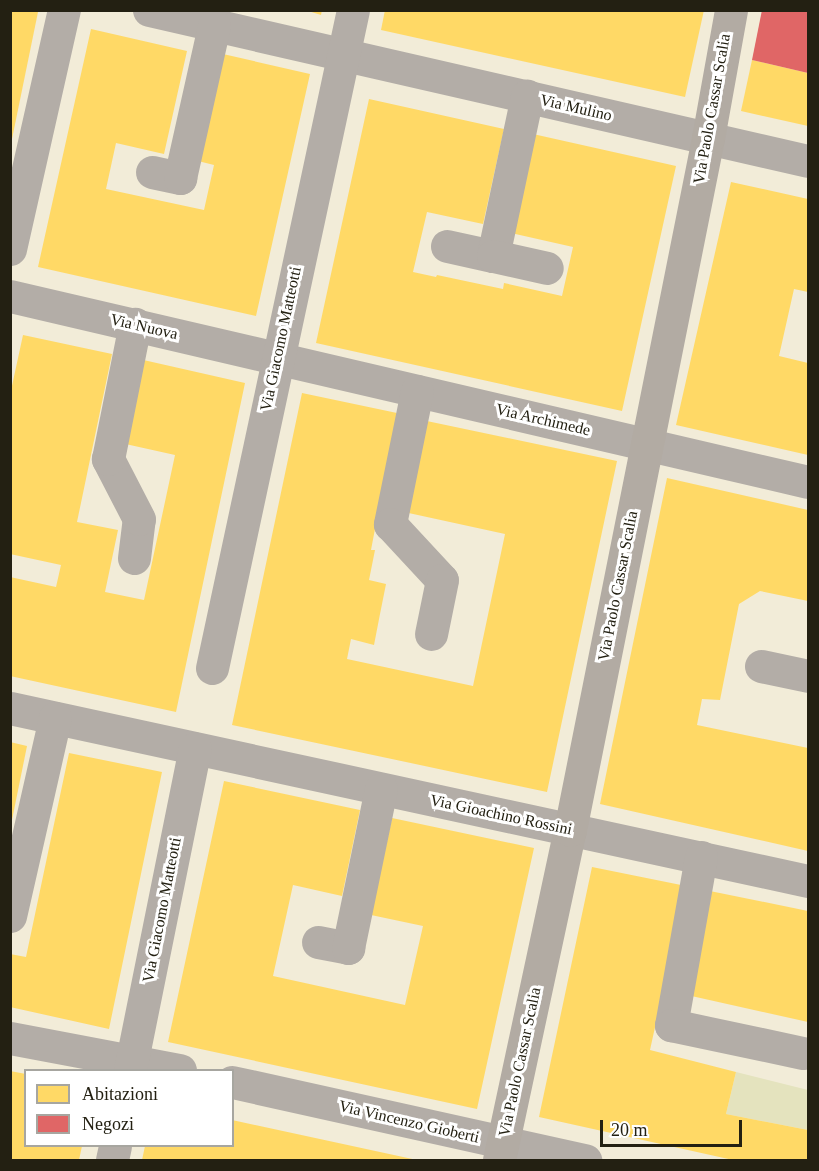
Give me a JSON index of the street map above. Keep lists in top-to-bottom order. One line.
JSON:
{"streets":{"street":["Via Mulino","Via Paolo Cassar Scalia","Via Nuova","Via Giacomo Matteotti","Via Archimede","Via Gioachino Rossini","Via Vincenzo Gioberti"]},"crossings":[["Via Mulino","Via Paolo Cassar Scalia"],["Via Mulino","Via Giacomo Matteotti"],["Via Paolo Cassar Scalia","Via Archimede"],["Via Paolo Cassar Scalia","Via Gioachino Rossini"],["Via Paolo Cassar Scalia","Via Vincenzo Gioberti"],["Via Nuova","Via Giacomo Matteotti"],["Via Nuova","Via Archimede"],["Via Giacomo Matteotti","Via Archimede"],["Via Giacomo Matteotti","Via Gioachino Rossini"]],"legend":["Abitazioni","Negozi"],"scale_bar":"20 m"}
